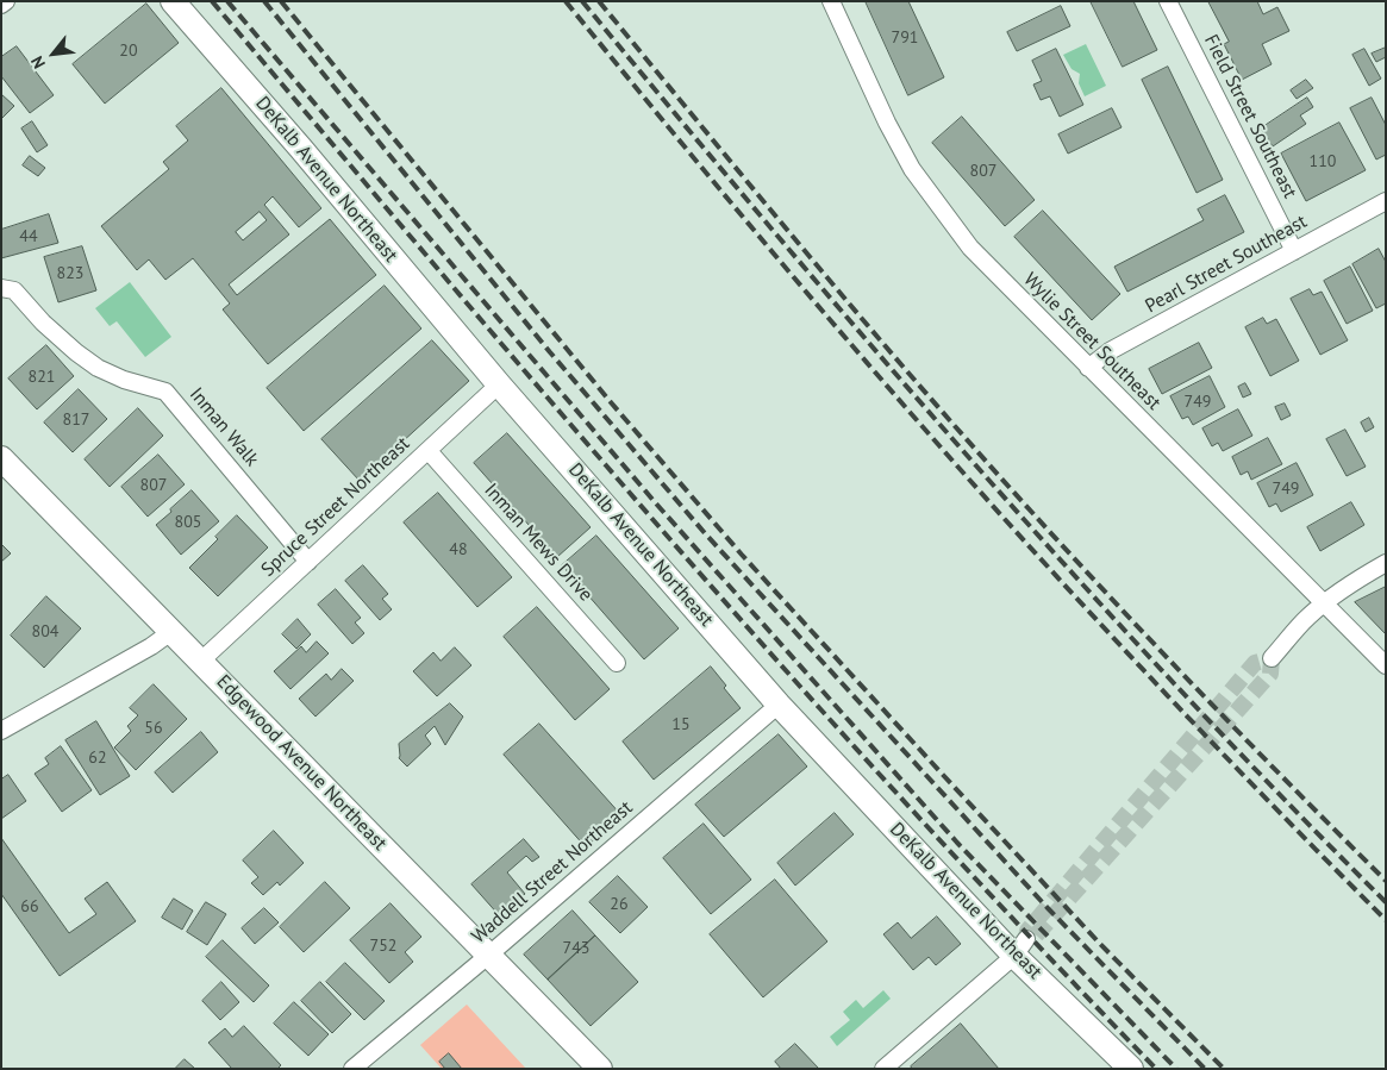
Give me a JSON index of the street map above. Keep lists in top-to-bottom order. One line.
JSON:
{"streets":{"main road":["DeKalb Avenue Northeast","Edgewood Avenue Northeast"],"street":["Field Street Southeast","Pearl Street Southeast","Wylie Street Southeast","Inman Walk","Spruce Street Northeast","Inman Mews Drive","Waddell Street Northeast"]},"crossings":[["Field Street Southeast","Pearl Street Southeast"],["DeKalb Avenue Northeast","Spruce Street Northeast"],["DeKalb Avenue Northeast","Waddell Street Northeast"],["Pearl Street Southeast","Wylie Street Southeast"],["Inman Walk","Spruce Street Northeast"],["Spruce Street Northeast","Inman Mews Drive"],["Spruce Street Northeast","Edgewood Avenue Northeast"],["Edgewood Avenue Northeast","Waddell Street Northeast"]],"house_numbers":["791","20","110","807","44","823","821","749","817","807","749","805","48","804","15","56","62","26","66","752","743"],"north":"bottom left"}
